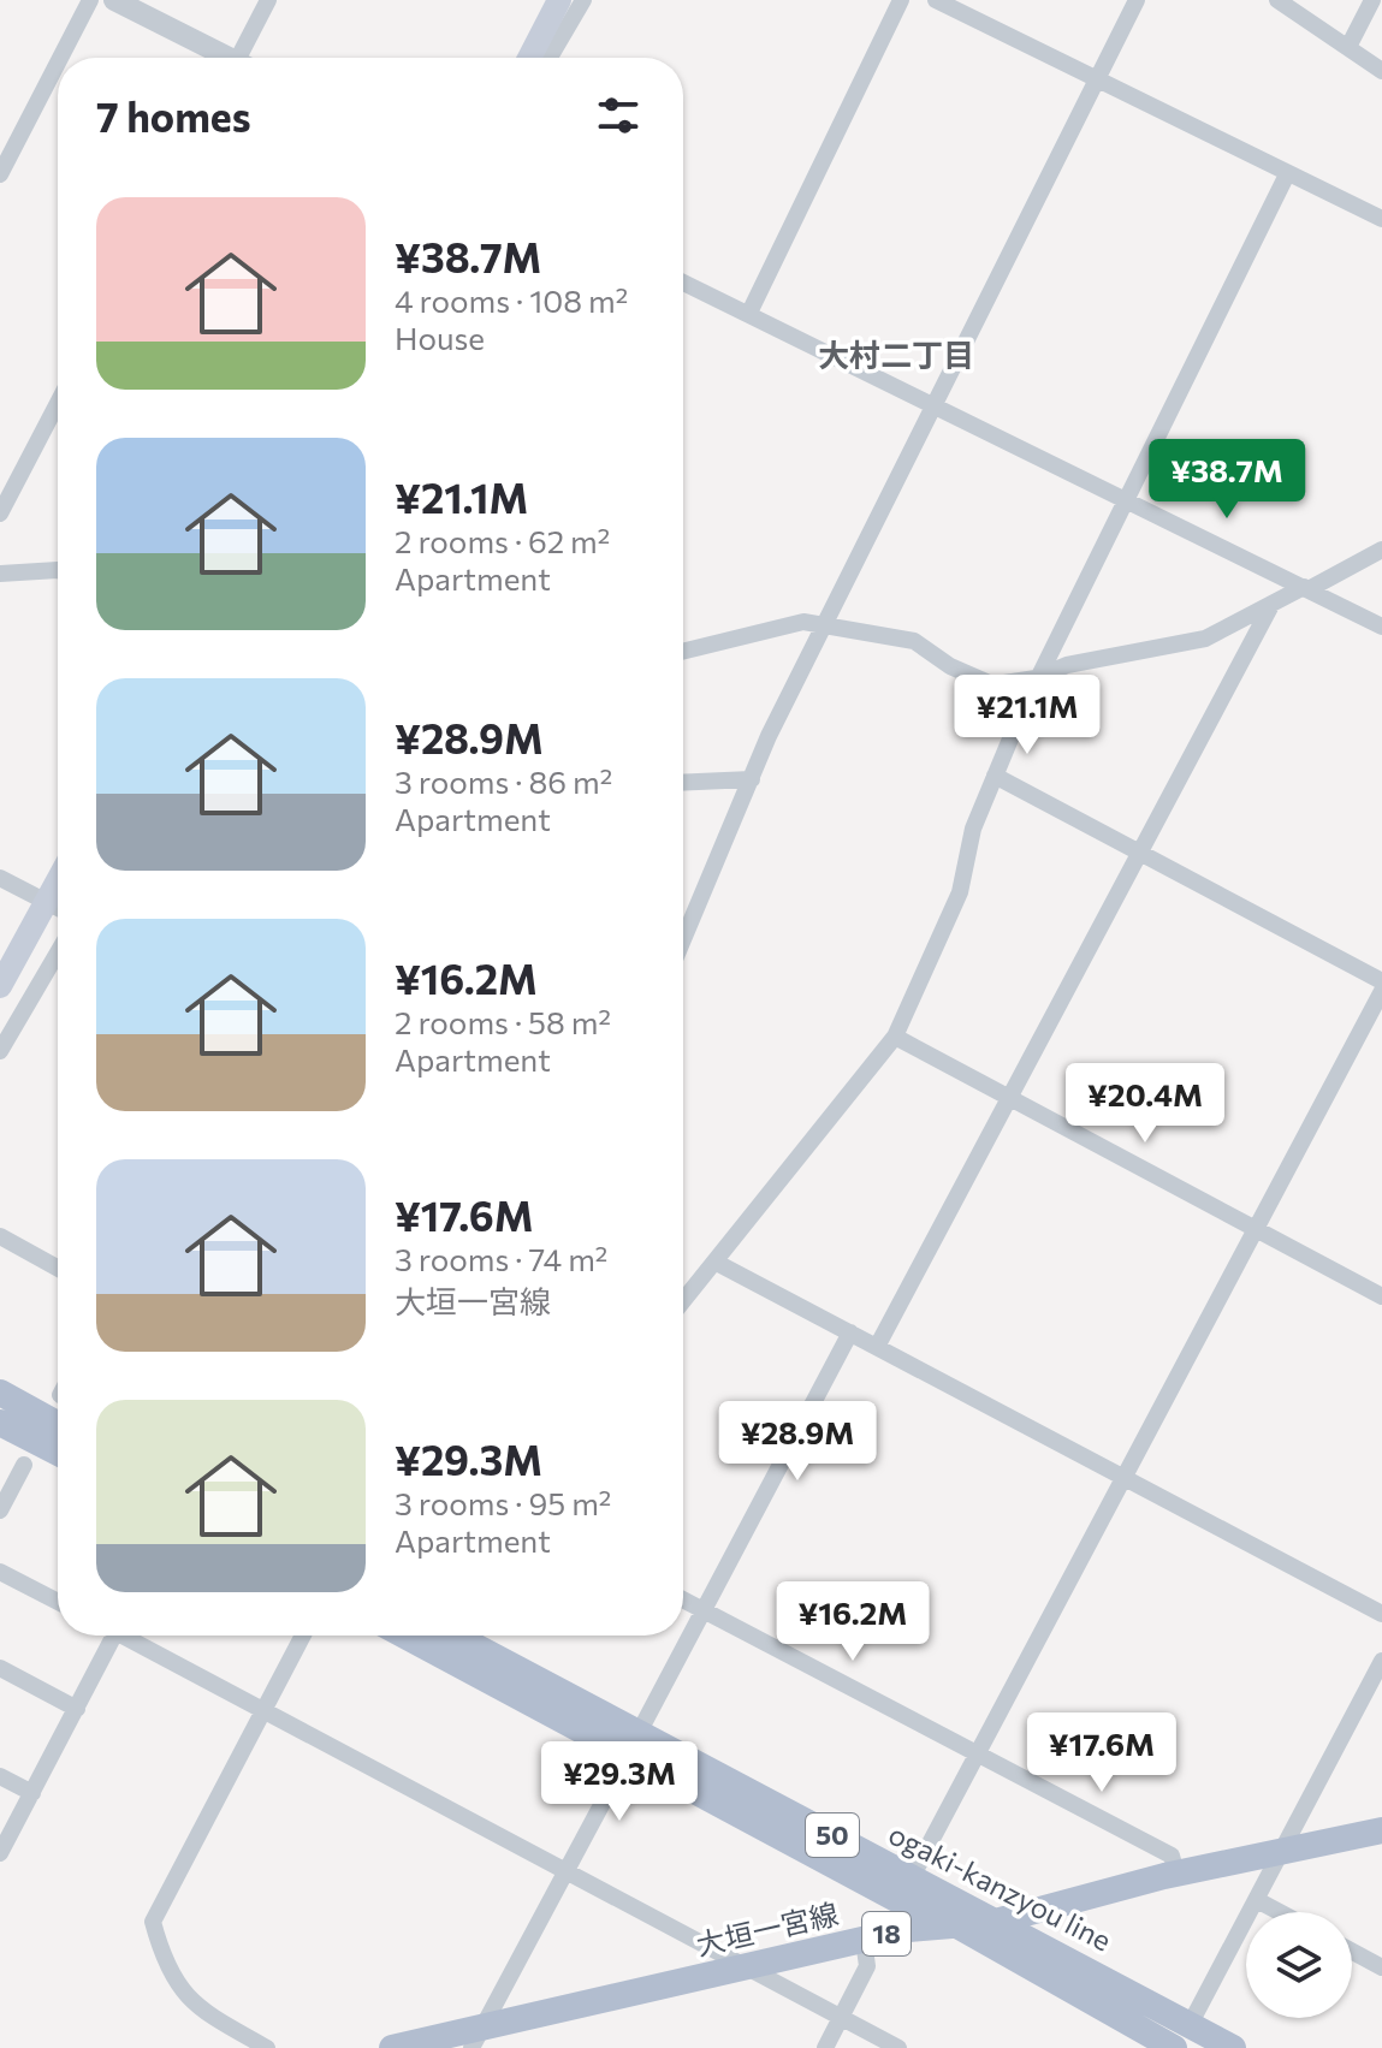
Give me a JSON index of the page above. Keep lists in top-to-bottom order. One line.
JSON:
{"streets":{"main road":["50","ogaki-kanzyou line","大垣一宮線","18"]},"crossings":[["ogaki-kanzyou line","大垣一宮線"]],"districts":["大村二丁目"],"page":{"heading":"7 homes","list":[{"name":"¥38.7M","note":"4 rooms · 108 m² · House"},{"name":"¥21.1M","note":"2 rooms · 62 m² · Apartment"},{"name":"¥28.9M","note":"3 rooms · 86 m² · Apartment"},{"name":"¥16.2M","note":"2 rooms · 58 m² · Apartment"},{"name":"¥17.6M","note":"3 rooms · 74 m² · 大垣一宮線"},{"name":"¥29.3M","note":"3 rooms · 95 m² · Apartment"}],"price":["¥38.7M","¥21.1M","¥20.4M","¥28.9M","¥16.2M","¥17.6M","¥29.3M"]}}
